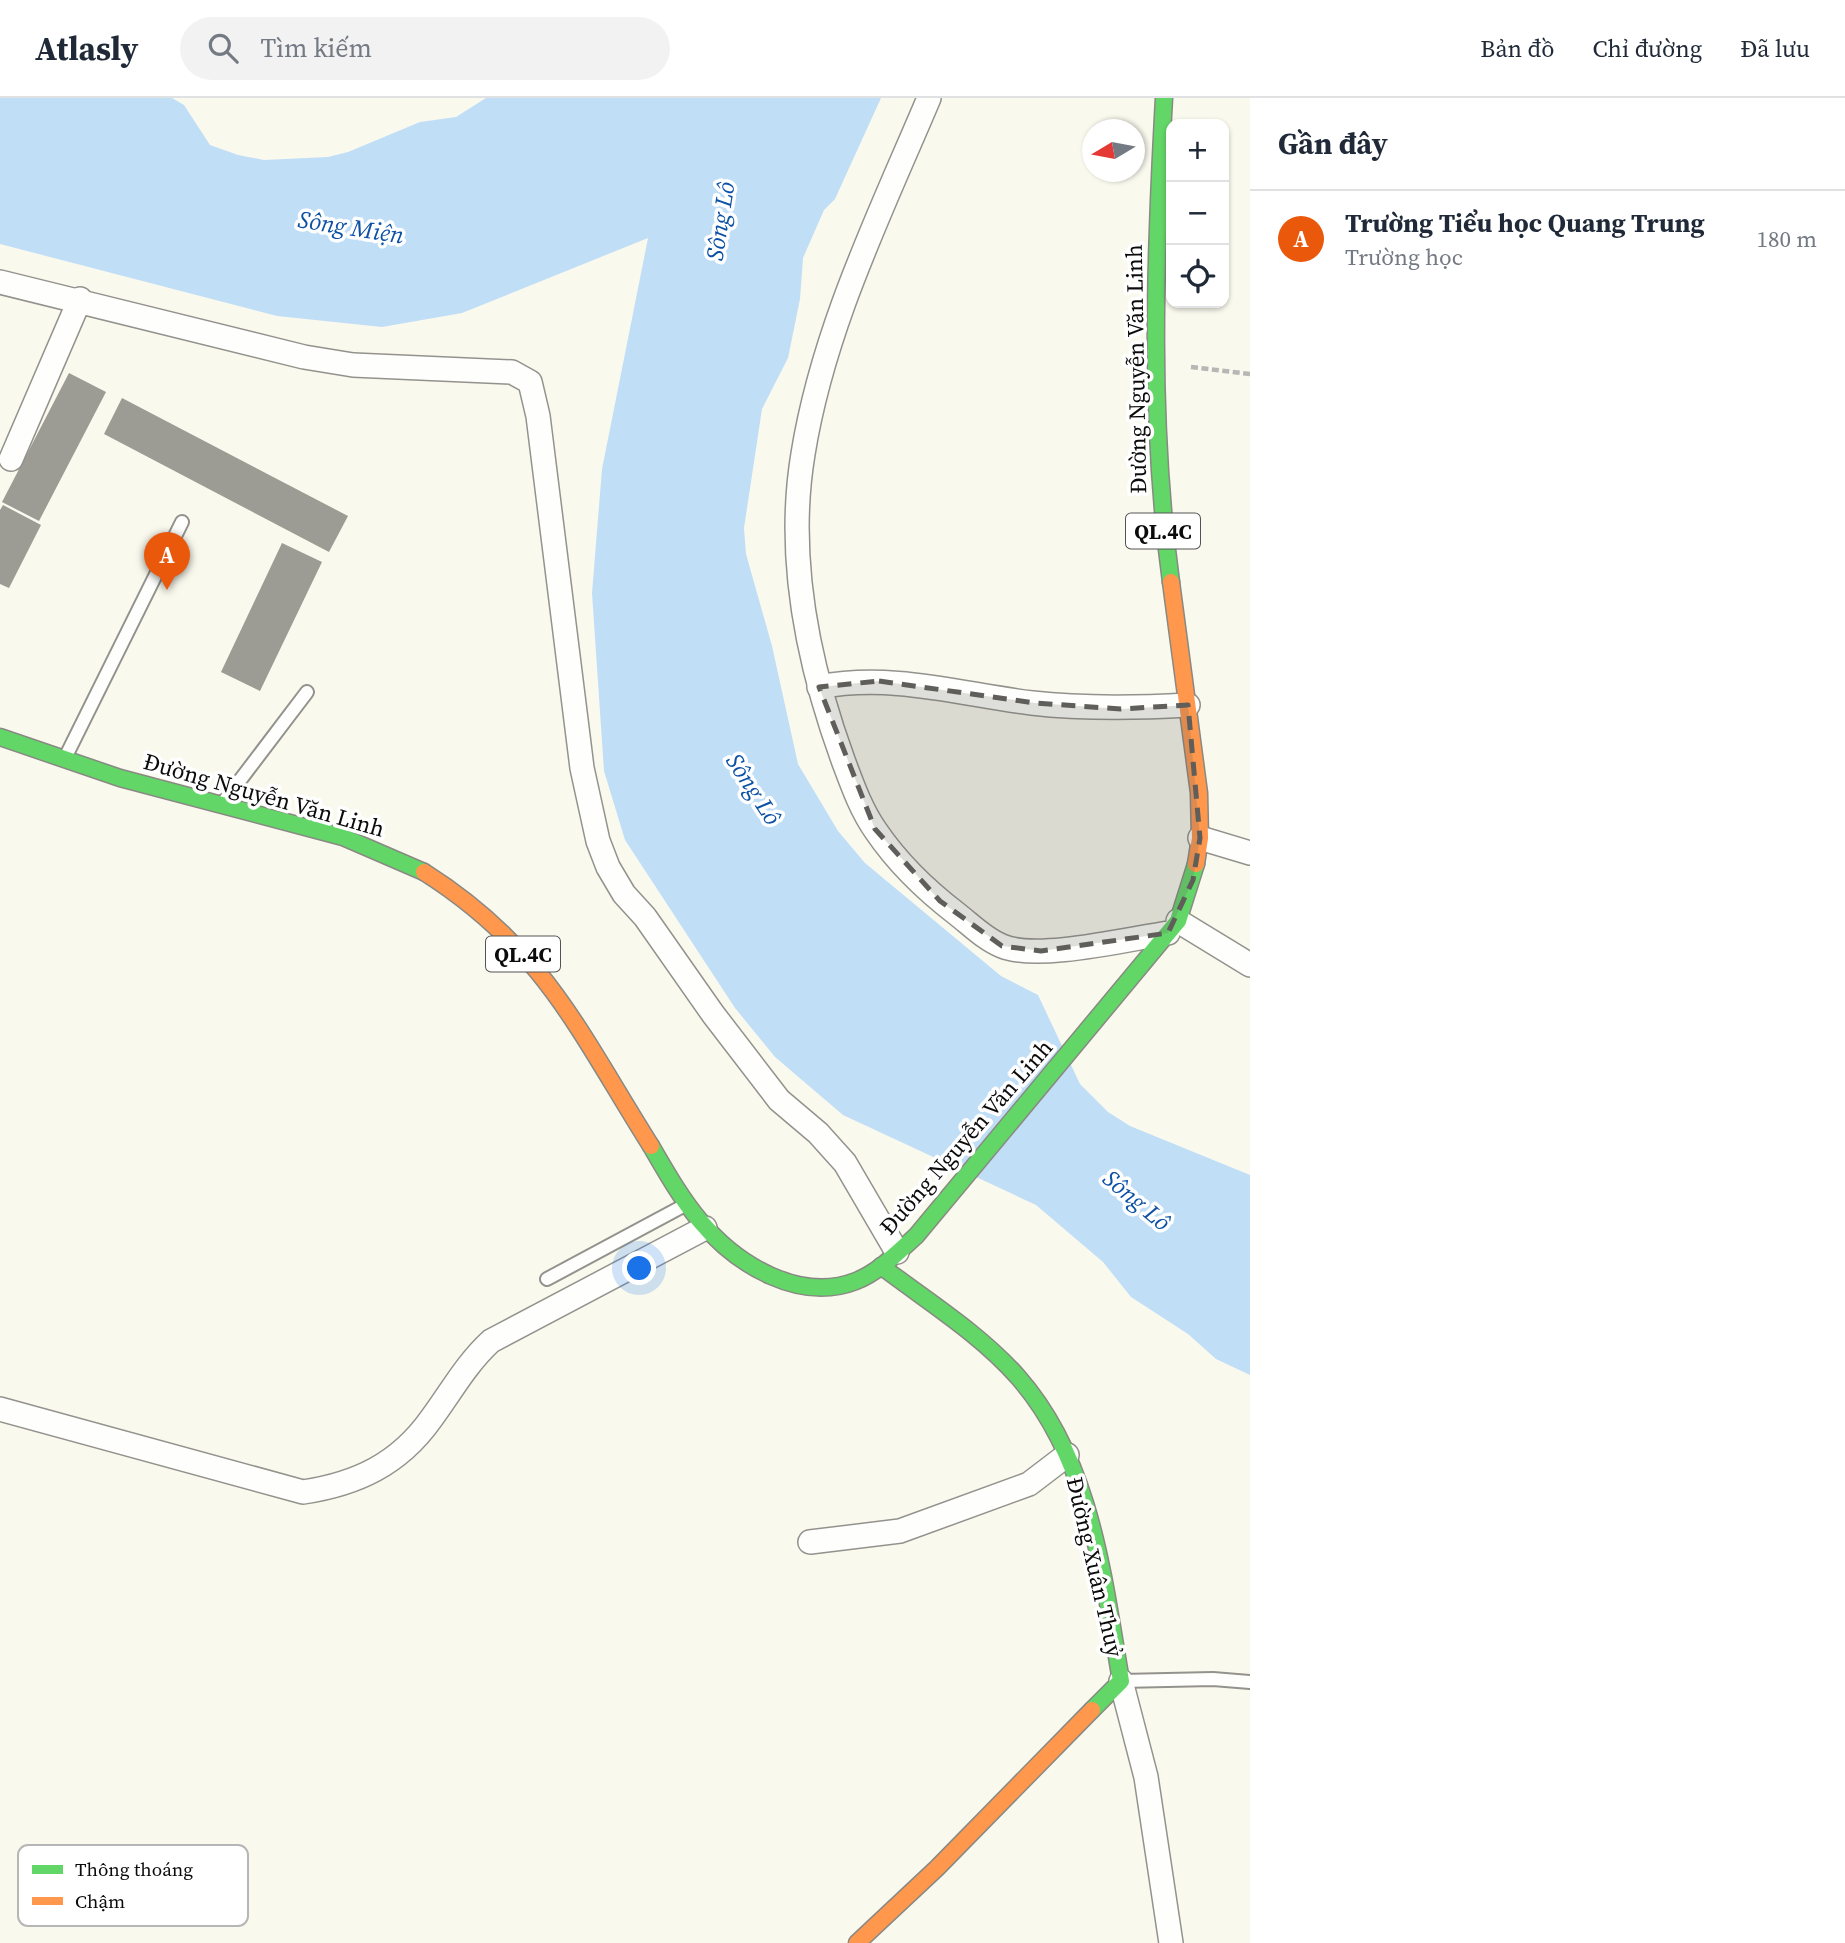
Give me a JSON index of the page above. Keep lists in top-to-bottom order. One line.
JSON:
{"streets":{"main road":["Đường Nguyễn Văn Linh","QL.4C","Đường Xuân Thuỷ"]},"crossings":[["Đường Nguyễn Văn Linh","Đường Xuân Thuỷ"]],"water":["Sông Lô","Sông Miện"],"legend":["Thông thoáng","Chậm"],"north":"left","page":{"header":"Atlasly","search":"Tìm kiếm","nav":["Bản đồ","Chỉ đường","Đã lưu"],"heading":"Gần đây","map_buttons":["+","−"],"list":[{"mark":"A","name":"Trường Tiểu học Quang Trung","note":"Trường học","value":"180 m"}],"pins":"A"}}
